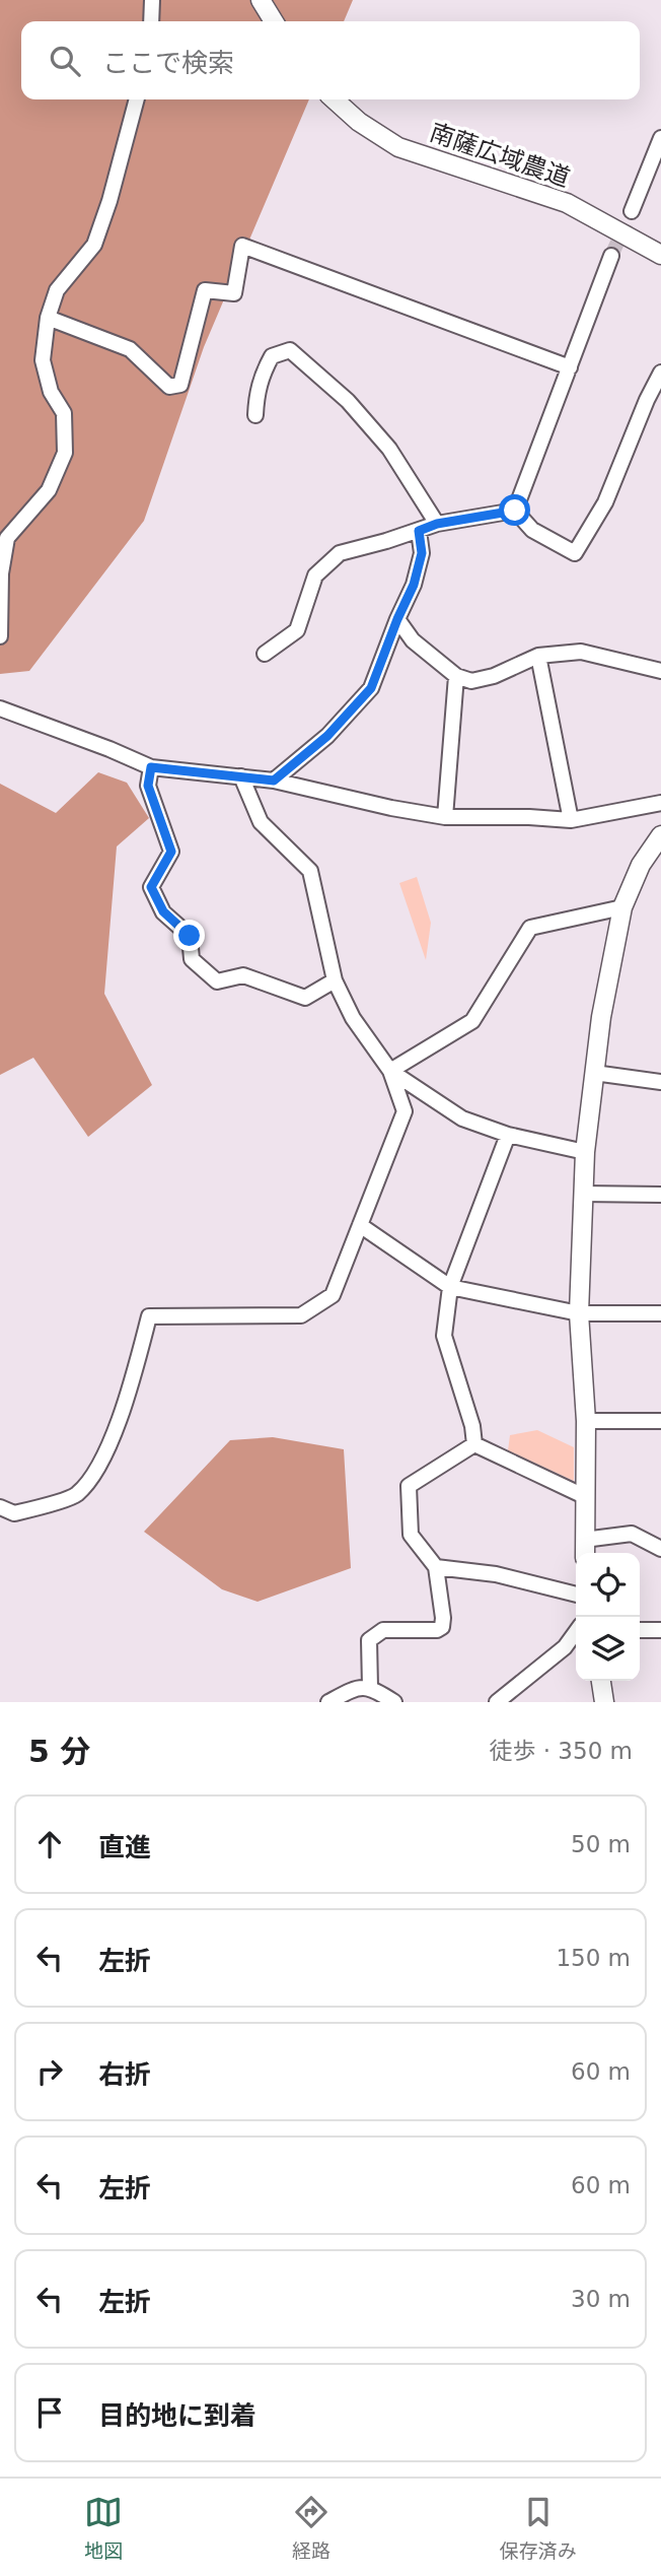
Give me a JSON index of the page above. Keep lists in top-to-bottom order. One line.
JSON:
{"streets":{"street":["南薩広域農道"]},"page":{"search":"ここで検索","heading":["5 分","徒歩 · 350 m"],"list":[["直進","50 m"],["左折","150 m"],["右折","60 m"],["左折","60 m"],["左折","30 m"],"目的地に到着"],"nav":["地図","経路","保存済み"]}}
